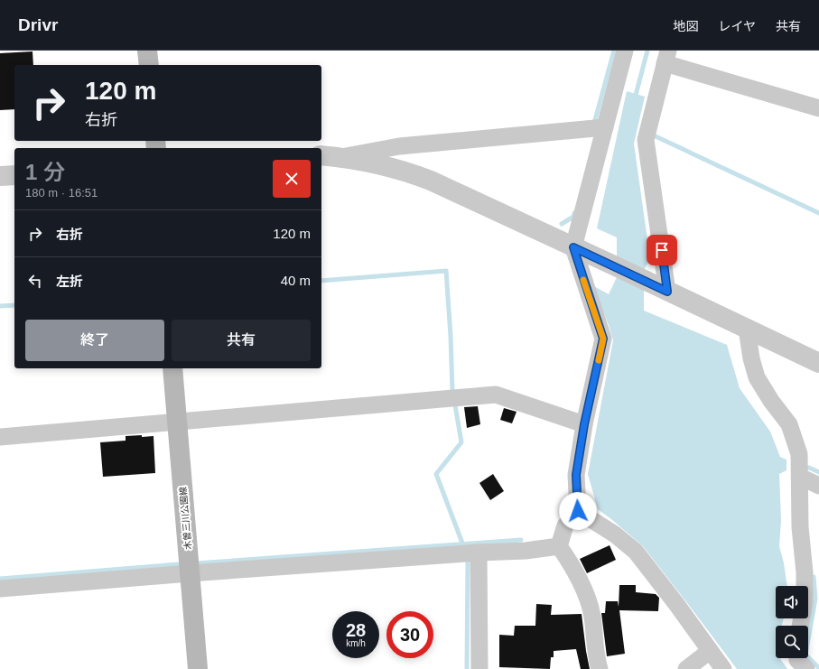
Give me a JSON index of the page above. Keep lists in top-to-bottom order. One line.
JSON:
{"streets":{"main road":["木曽三川公園線"]},"page":{"header":"Drivr","nav":["地図","レイヤ","共有"],"turn":["120 m","右折"],"heading":["1 分","180 m · 16:51"],"list":[{"name":"右折","value":"120 m"},{"name":"左折","value":"40 m"}],"buttons":["終了","共有"],"speed":"28 km/h","limit":"30"}}
